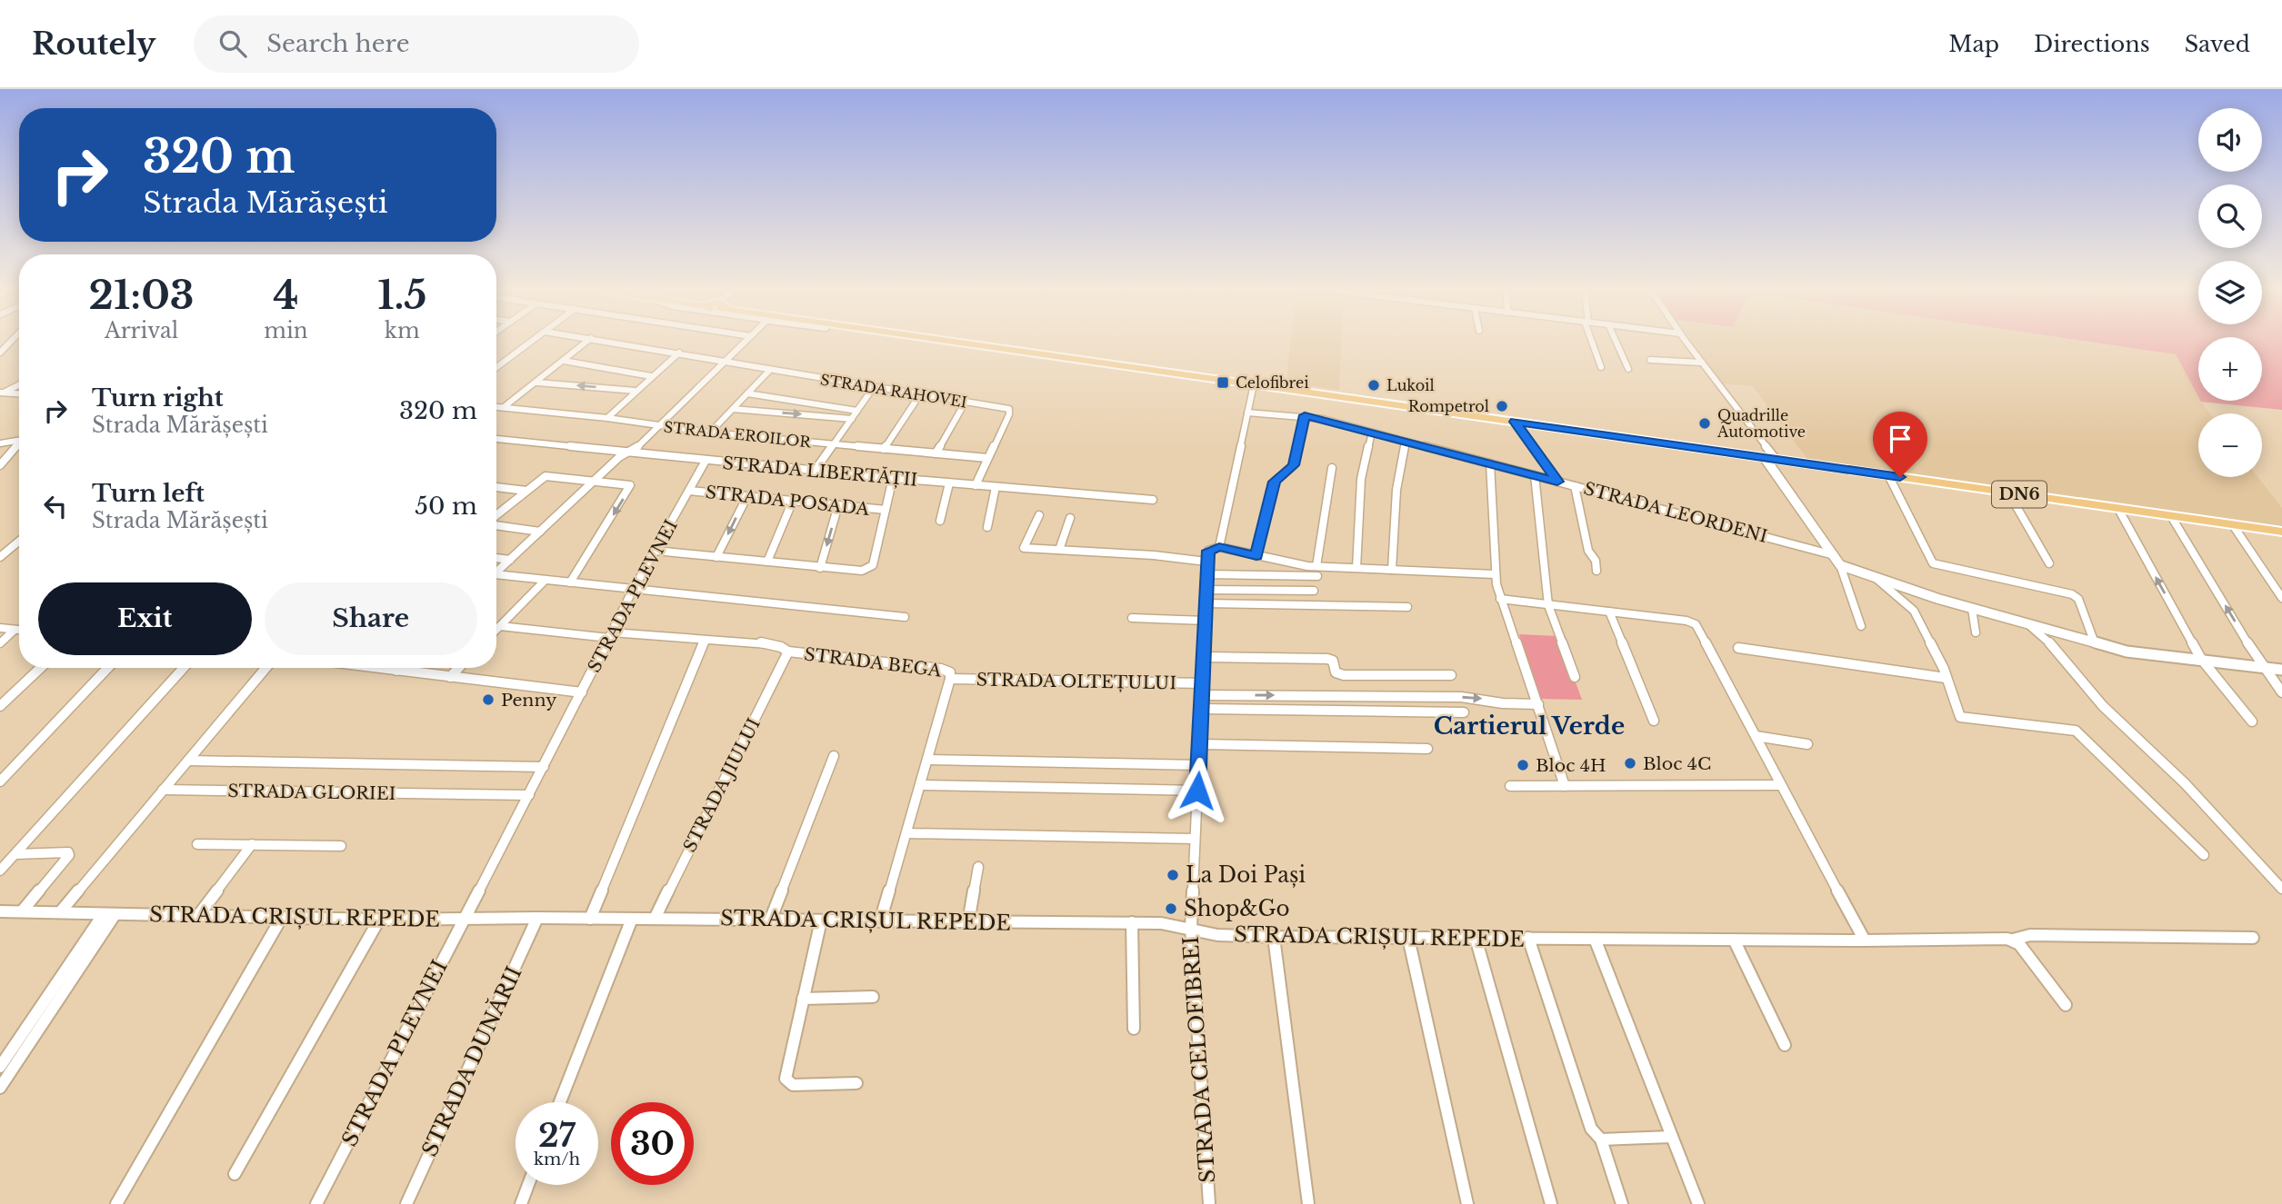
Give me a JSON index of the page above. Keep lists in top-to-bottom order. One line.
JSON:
{"streets":{"main road":["DN6"],"street":["STRADA RAHOVEI","STRADA EROILOR","STRADA LIBERTĂȚII","STRADA POSADA","STRADA LEORDENI","STRADA PLEVNEI","STRADA BEGA","STRADA OLTEȚULUI","STRADA JIULUI","STRADA GLORIEI","STRADA CRIȘUL REPEDE","STRADA CELOFIBREI","STRADA DUNĂRII"]},"crossings":[["STRADA RAHOVEI","STRADA EROILOR"],["STRADA RAHOVEI","STRADA LIBERTĂȚII"],["STRADA LIBERTĂȚII","STRADA PLEVNEI"],["STRADA POSADA","STRADA PLEVNEI"],["STRADA PLEVNEI","STRADA BEGA"],["STRADA PLEVNEI","STRADA GLORIEI"],["STRADA PLEVNEI","STRADA CRIȘUL REPEDE"],["STRADA BEGA","STRADA OLTEȚULUI"],["STRADA BEGA","STRADA JIULUI"],["STRADA OLTEȚULUI","STRADA CELOFIBREI"],["STRADA JIULUI","STRADA CRIȘUL REPEDE"],["STRADA CRIȘUL REPEDE","STRADA CELOFIBREI"],["STRADA CRIȘUL REPEDE","STRADA DUNĂRII"]],"districts":["Cartierul Verde"],"places":{"transit":["Celofibrei"],"other":["Lukoil","Rompetrol","Quadrille Automotive","Penny","Bloc 4C","Bloc 4H","La Doi Pași","Shop&Go"]},"page":{"header":"Routely","search":"Search here","nav":["Map","Directions","Saved"],"map_buttons":["+","−"],"turn":["320 m","Strada Mărășești"],"eta":["21:03","Arrival","4","min","1.5","km"],"list":[{"name":"Turn right","note":"Strada Mărășești","value":"320 m"},{"name":"Turn left","note":"Strada Mărășești","value":"50 m"}],"buttons":["Exit","Share"],"speed":"27 km/h","limit":"30"}}
